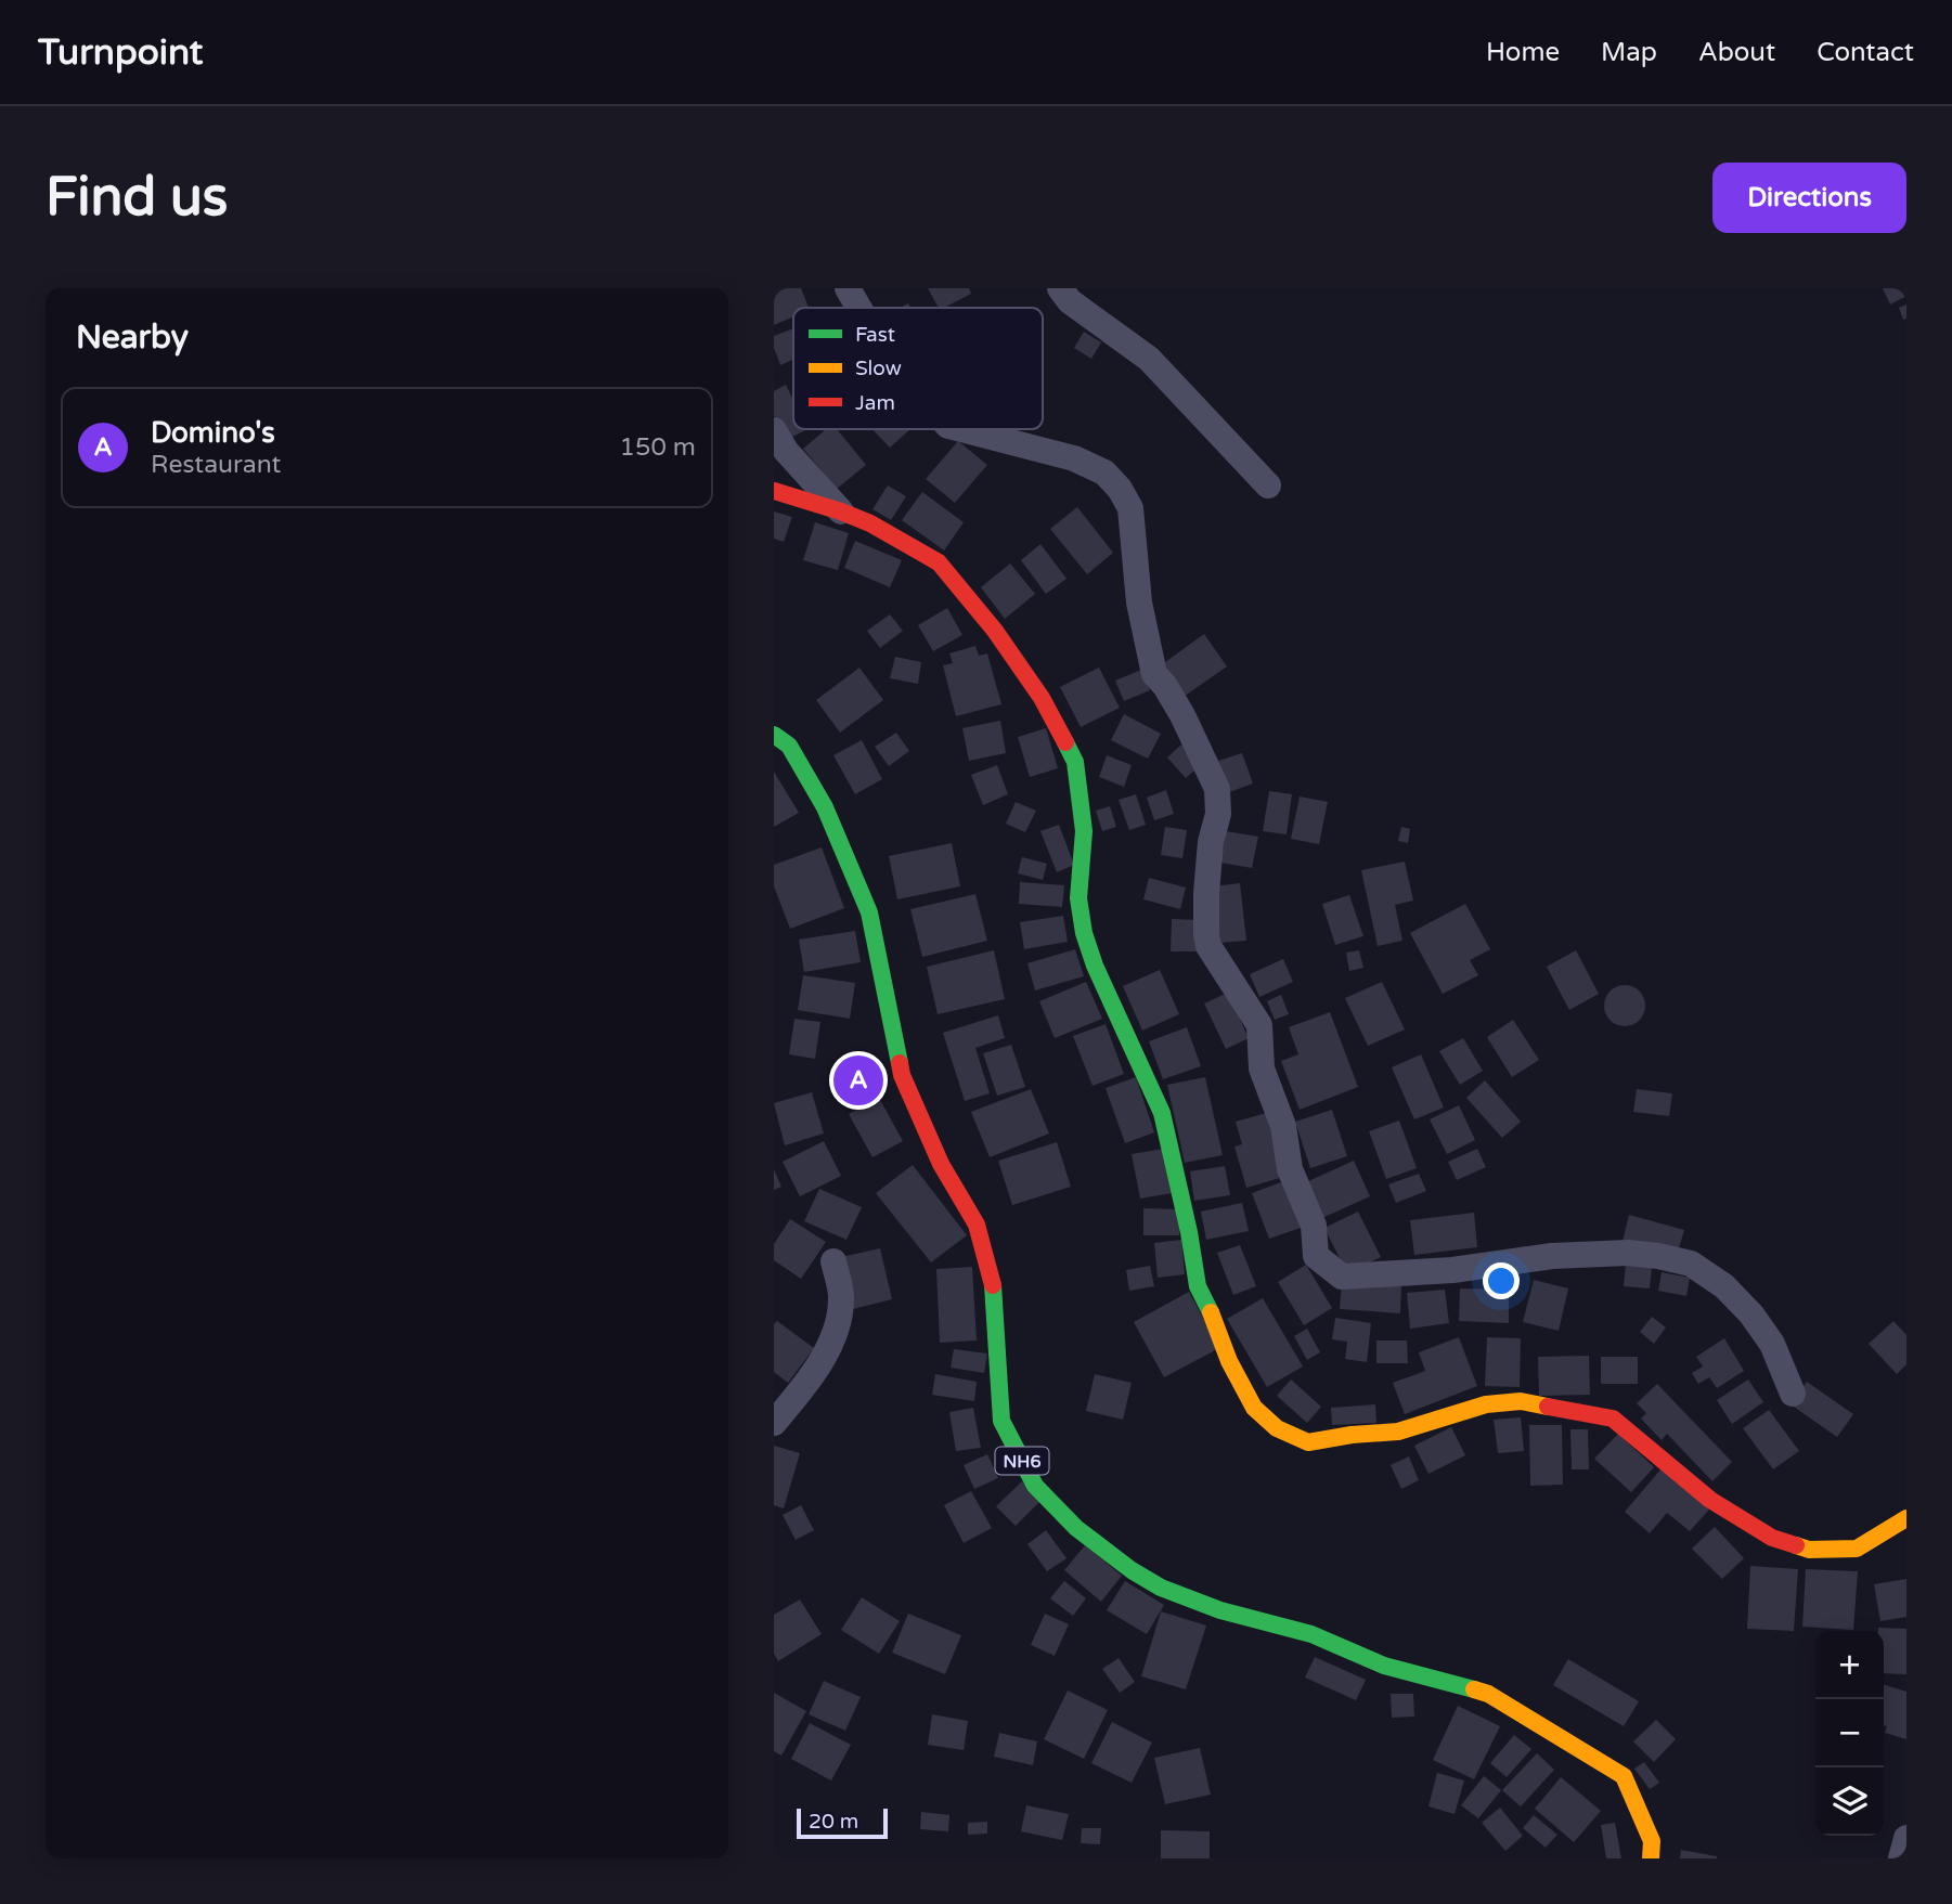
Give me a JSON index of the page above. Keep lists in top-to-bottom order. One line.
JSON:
{"streets":{"main road":["NH6"]},"legend":["Fast","Slow","Jam"],"scale_bar":"20 m","page":{"header":"Turnpoint","nav":["Home","Map","About","Contact"],"buttons":"Directions","title":"Find us","heading":"Nearby","list":[{"mark":"A","name":"Domino's","note":"Restaurant","value":"150 m"}],"pins":"A","map_buttons":["+","−"],"scale":"20 m"}}
